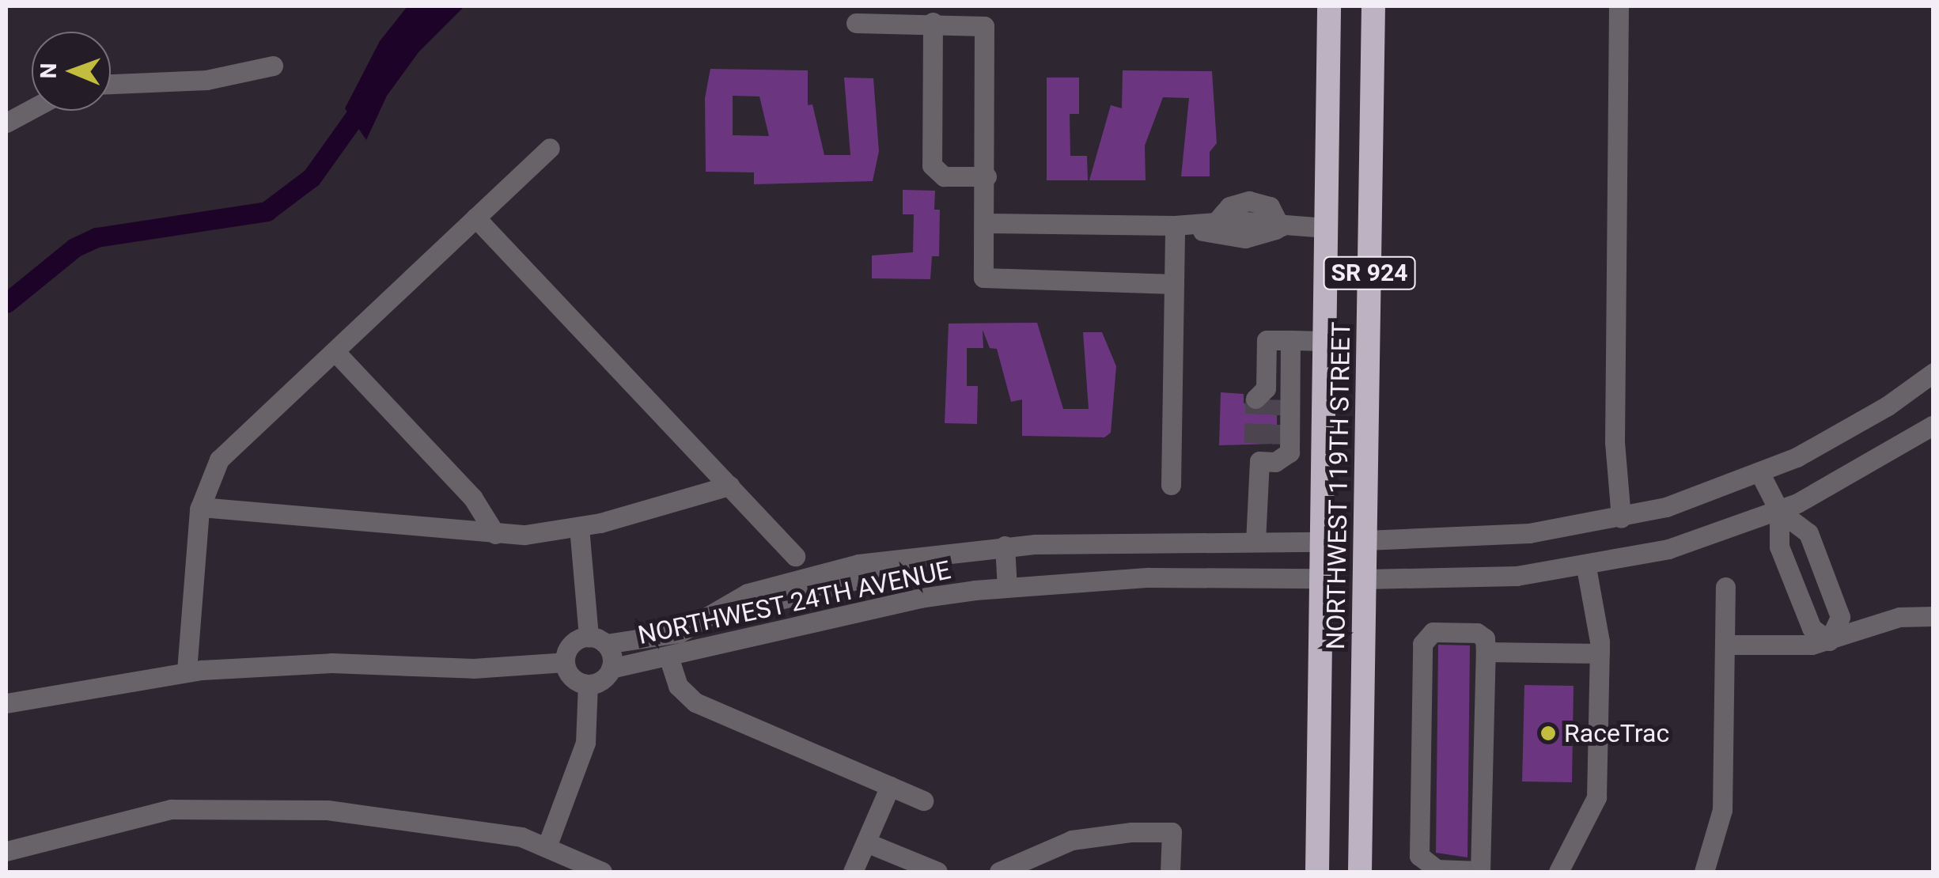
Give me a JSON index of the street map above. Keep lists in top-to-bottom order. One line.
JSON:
{"streets":{"highway":["SR 924","NORTHWEST 119TH STREET"],"street":["NORTHWEST 24TH AVENUE"]},"crossings":[["NORTHWEST 119TH STREET","NORTHWEST 24TH AVENUE"]],"places":["RaceTrac"],"north":"left"}
